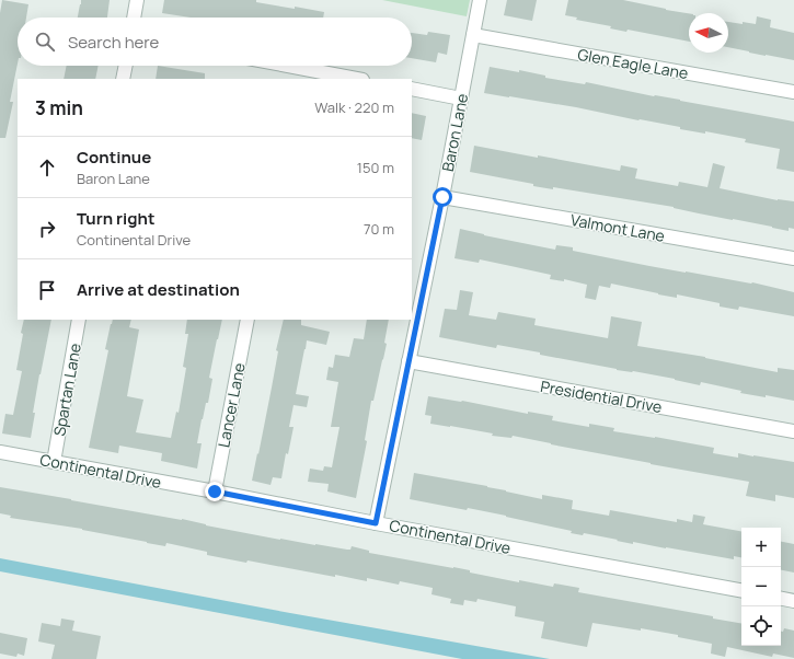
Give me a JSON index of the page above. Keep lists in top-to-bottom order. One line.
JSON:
{"streets":{"street":["Glen Eagle Lane","Baron Lane","Valmont Lane","Spartan Lane","Presidential Drive","Lancer Lane","Continental Drive"]},"crossings":[["Glen Eagle Lane","Baron Lane"],["Baron Lane","Valmont Lane"],["Baron Lane","Presidential Drive"],["Baron Lane","Continental Drive"],["Spartan Lane","Continental Drive"],["Lancer Lane","Continental Drive"]],"north":"left","page":{"search":"Search here","heading":["3 min","Walk · 220 m"],"list":[["Continue","Baron Lane","150 m"],["Turn right","Continental Drive","70 m"],"Arrive at destination"],"map_buttons":["+","−"]}}
